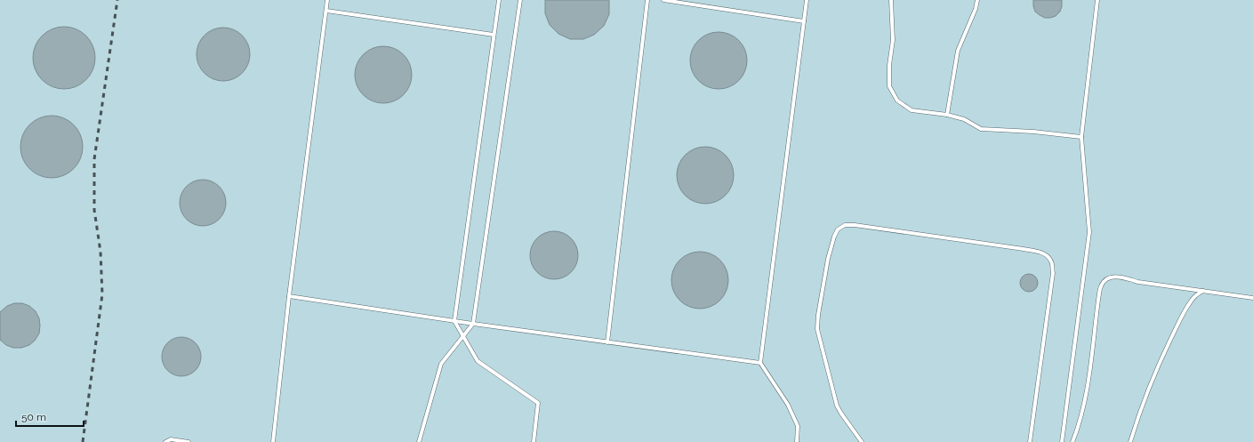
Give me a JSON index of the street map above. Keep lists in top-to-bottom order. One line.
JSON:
{"scale_bar":"50 m"}
